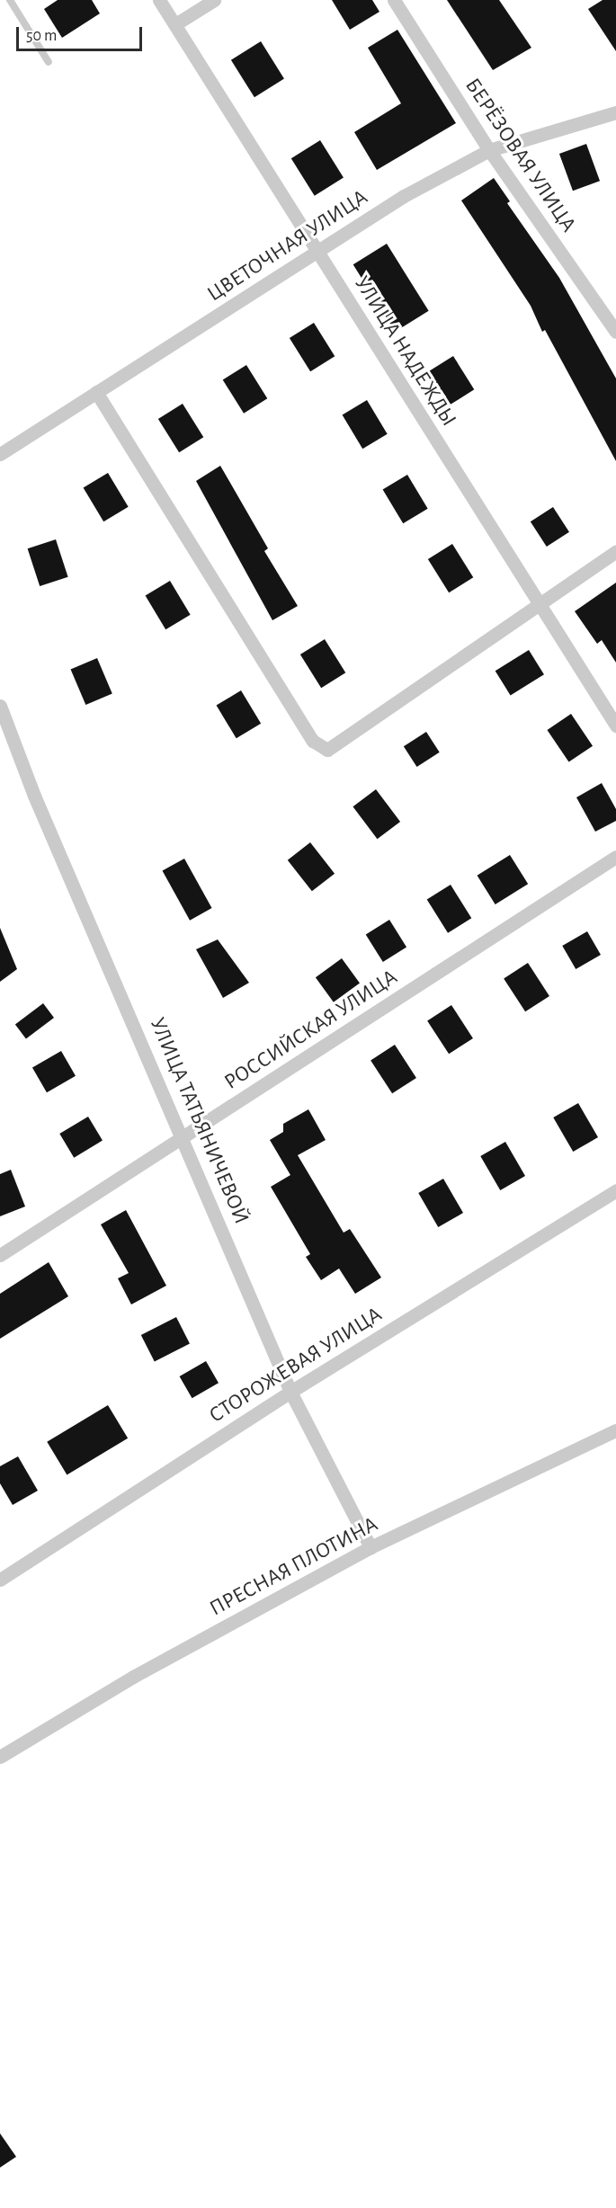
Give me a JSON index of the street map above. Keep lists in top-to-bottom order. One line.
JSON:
{"streets":{"street":["БЕРЁЗОВАЯ УЛИЦА","ЦВЕТОЧНАЯ УЛИЦА","УЛИЦА НАДЕЖДЫ","РОССИЙСКАЯ УЛИЦА","УЛИЦА ТАТЬЯНИЧЕВОЙ","СТОРОЖЕВАЯ УЛИЦА","ПРЕСНАЯ ПЛОТИНА"]},"crossings":[["БЕРЁЗОВАЯ УЛИЦА","ЦВЕТОЧНАЯ УЛИЦА"],["ЦВЕТОЧНАЯ УЛИЦА","УЛИЦА НАДЕЖДЫ"],["РОССИЙСКАЯ УЛИЦА","УЛИЦА ТАТЬЯНИЧЕВОЙ"],["УЛИЦА ТАТЬЯНИЧЕВОЙ","СТОРОЖЕВАЯ УЛИЦА"],["УЛИЦА ТАТЬЯНИЧЕВОЙ","ПРЕСНАЯ ПЛОТИНА"]],"scale_bar":"50 m"}
